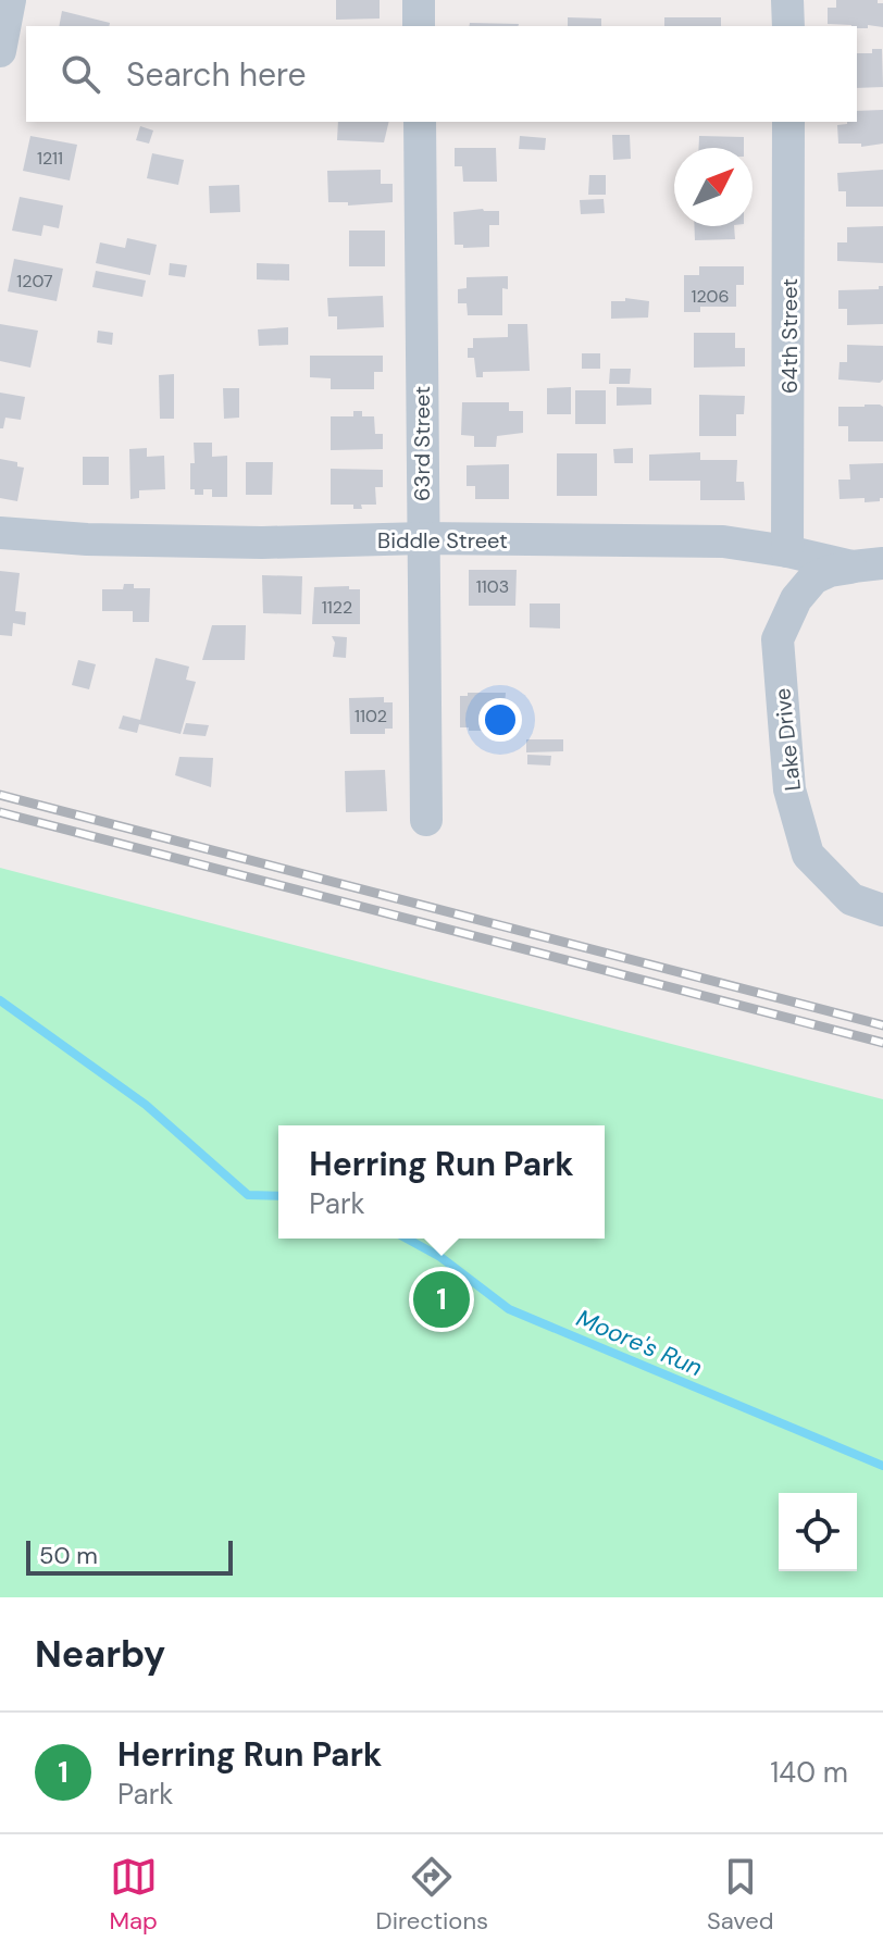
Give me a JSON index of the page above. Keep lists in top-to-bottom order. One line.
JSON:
{"streets":{"street":["64th Street","63rd Street","Biddle Street","Lake Drive"]},"crossings":[["64th Street","Biddle Street"],["63rd Street","Biddle Street"],["Biddle Street","Lake Drive"]],"water":["Moore's Run"],"house_numbers":["1211","1207","1206","1103","1122","1102"],"scale_bar":"50 m","north":"top right","page":{"search":"Search here","popup":["Herring Run Park","Park"],"pins":"1","scale":"50 m","heading":"Nearby","list":[{"mark":"1","name":"Herring Run Park","note":"Park","value":"140 m"}],"nav":["Map","Directions","Saved"]}}
